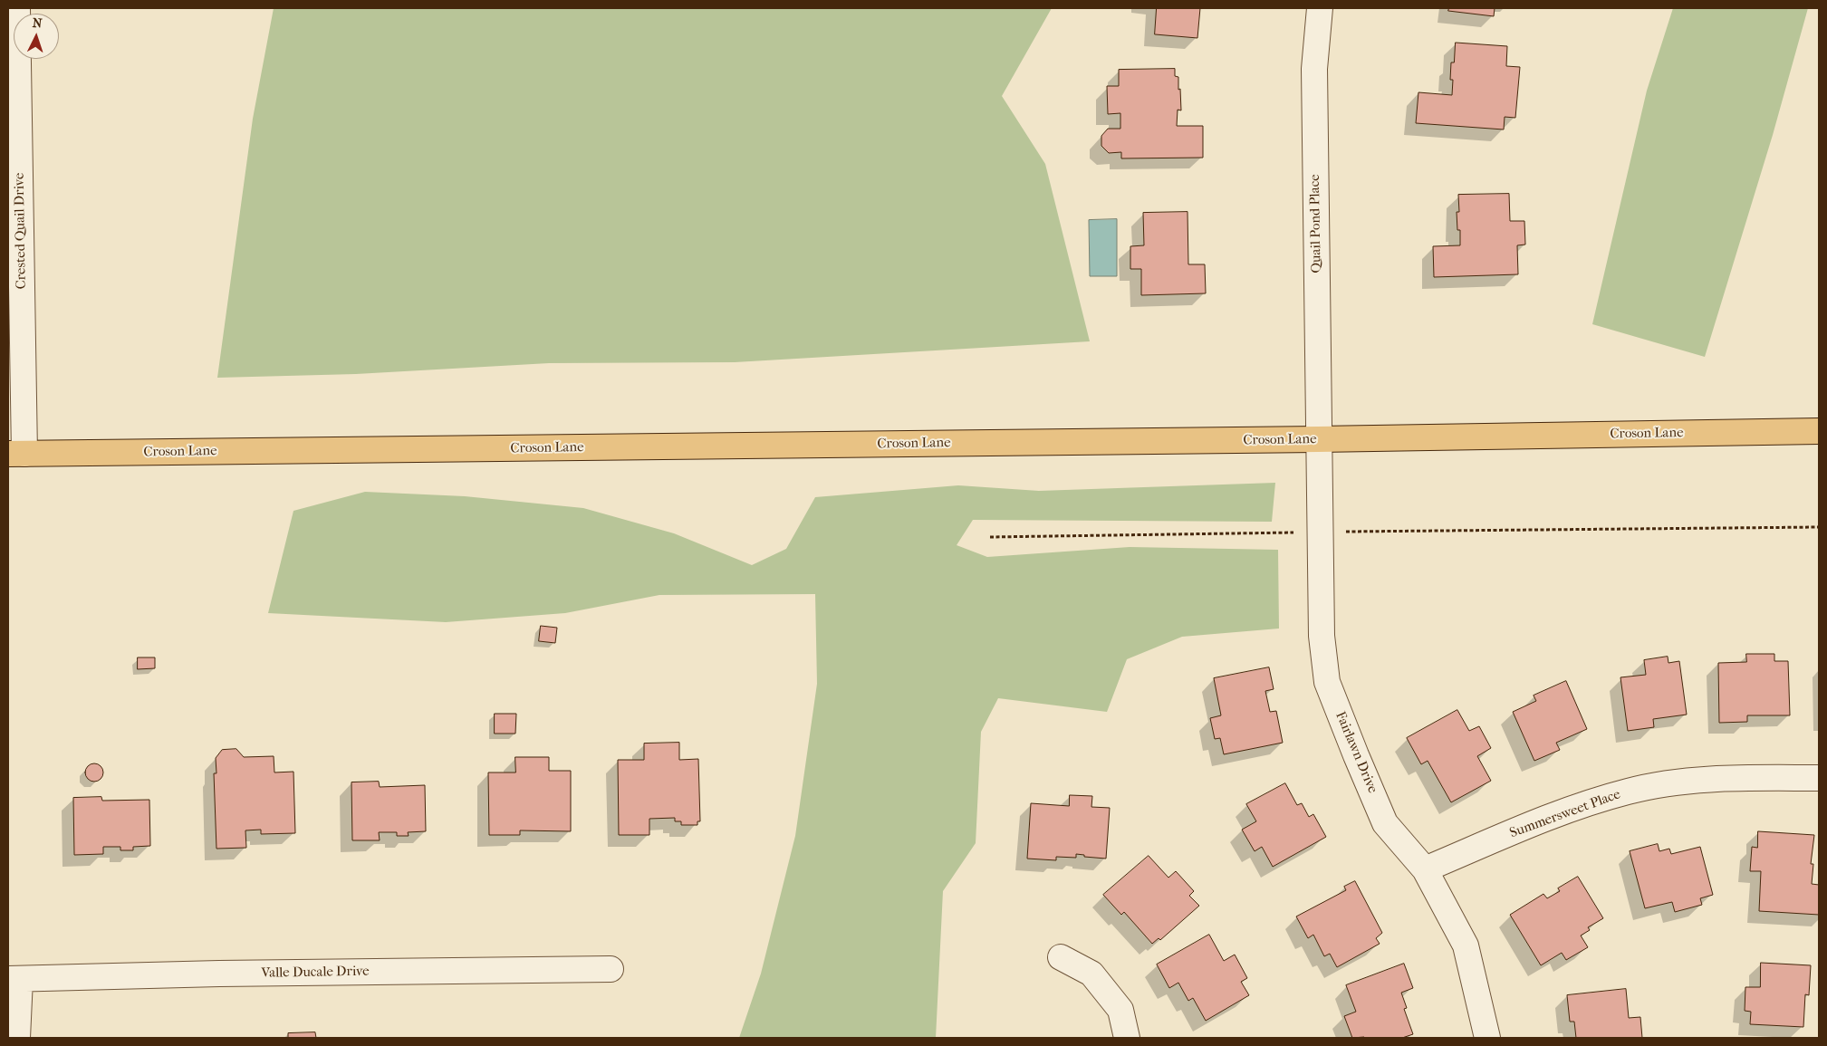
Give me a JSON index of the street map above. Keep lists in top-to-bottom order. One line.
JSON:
{"streets":{"main road":["Croson Lane"],"street":["Quail Pond Place","Crested Quail Drive","Fairlawn Drive","Summersweet Place","Valle Ducale Drive"]},"crossings":[["Quail Pond Place","Croson Lane"],["Quail Pond Place","Fairlawn Drive"],["Crested Quail Drive","Croson Lane"],["Croson Lane","Fairlawn Drive"],["Fairlawn Drive","Summersweet Place"]],"north":"top"}
